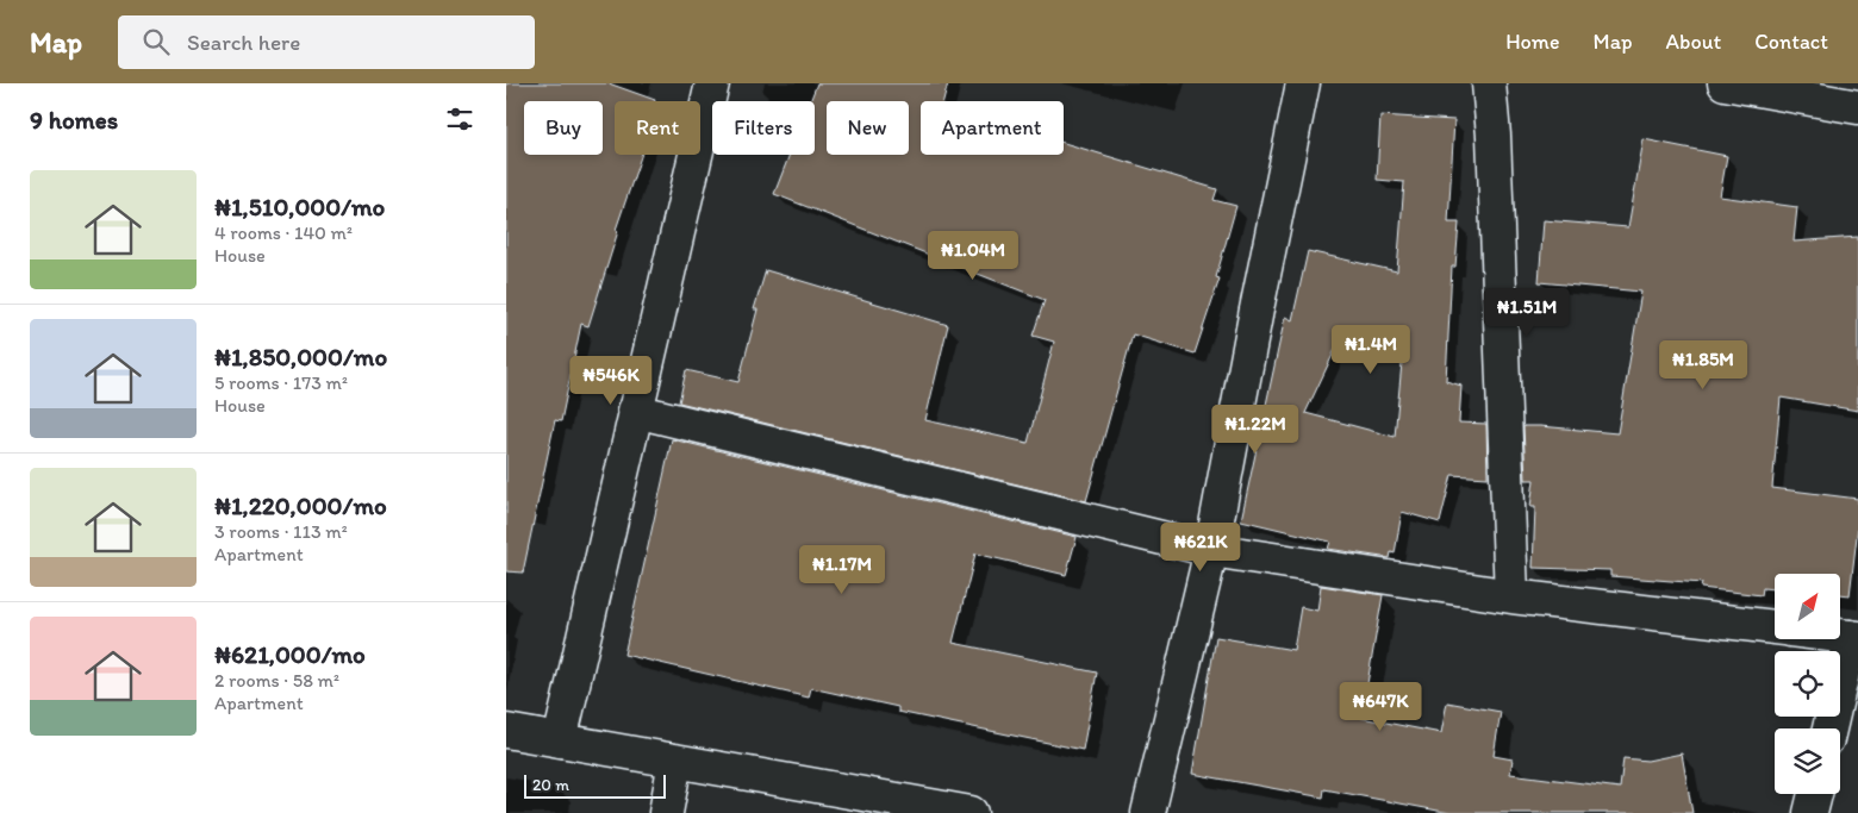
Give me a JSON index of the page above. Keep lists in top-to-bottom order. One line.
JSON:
{"scale_bar":"20 m","north":"top right","page":{"header":"Map","search":"Search here","nav":["Home","Map","About","Contact"],"heading":"9 homes","chip":["Buy","Rent","Filters","New","Apartment"],"list":[{"name":"₦1,510,000/mo","note":"4 rooms · 140 m² · House"},{"name":"₦1,850,000/mo","note":"5 rooms · 173 m² · House"},{"name":"₦1,220,000/mo","note":"3 rooms · 113 m² · Apartment"},{"name":"₦621,000/mo","note":"2 rooms · 58 m² · Apartment"}],"price":["₦1.04M","₦1.51M","₦1.4M","₦1.85M","₦546K","₦1.22M","₦621K","₦1.17M","₦647K"],"scale":"20 m"}}
